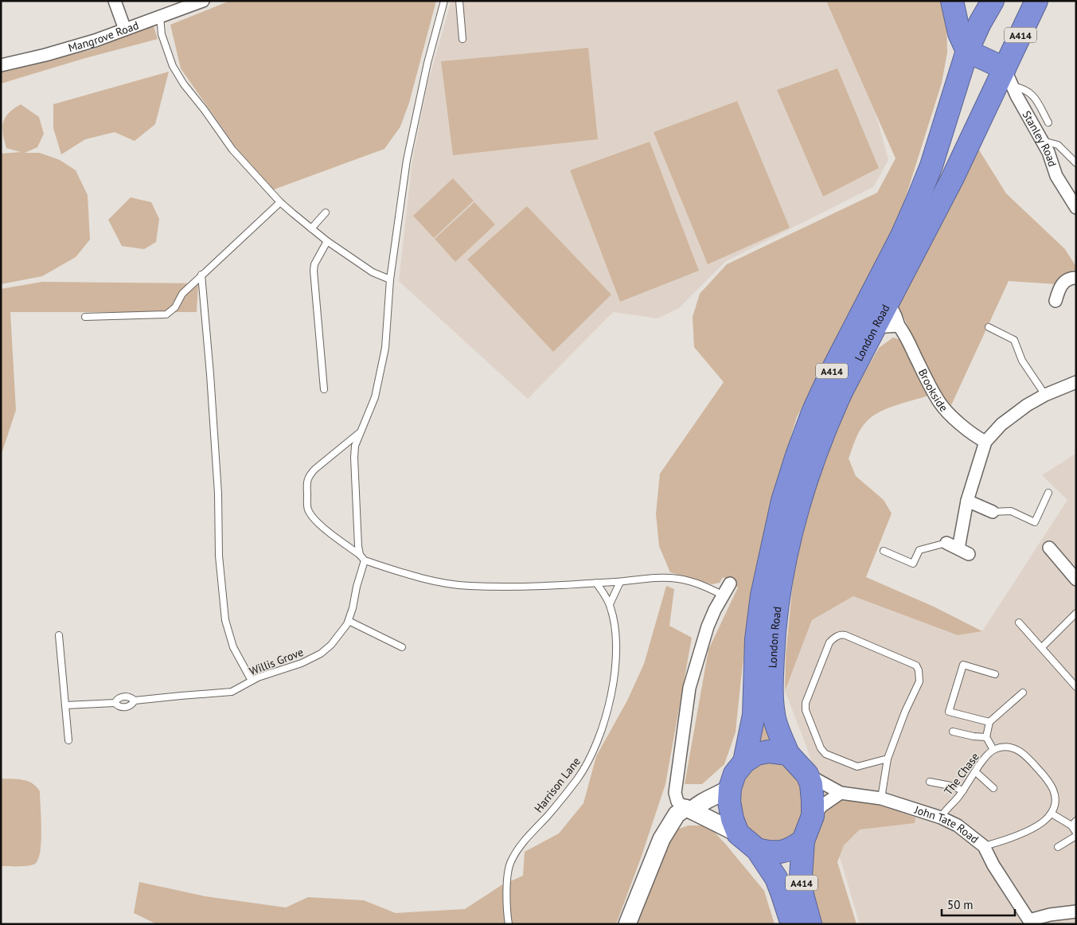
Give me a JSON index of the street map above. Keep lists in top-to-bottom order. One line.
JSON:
{"streets":{"highway":["A414","London Road"],"street":["Mangrove Road","Stanley Road","Brookside","John Tate Road"],"lane":["Willis Grove","The Chase","Harrison Lane"]},"crossings":[["A414","London Road"],["Stanley Road","London Road"],["London Road","Brookside"],["The Chase","John Tate Road"]],"scale_bar":"50 m"}
